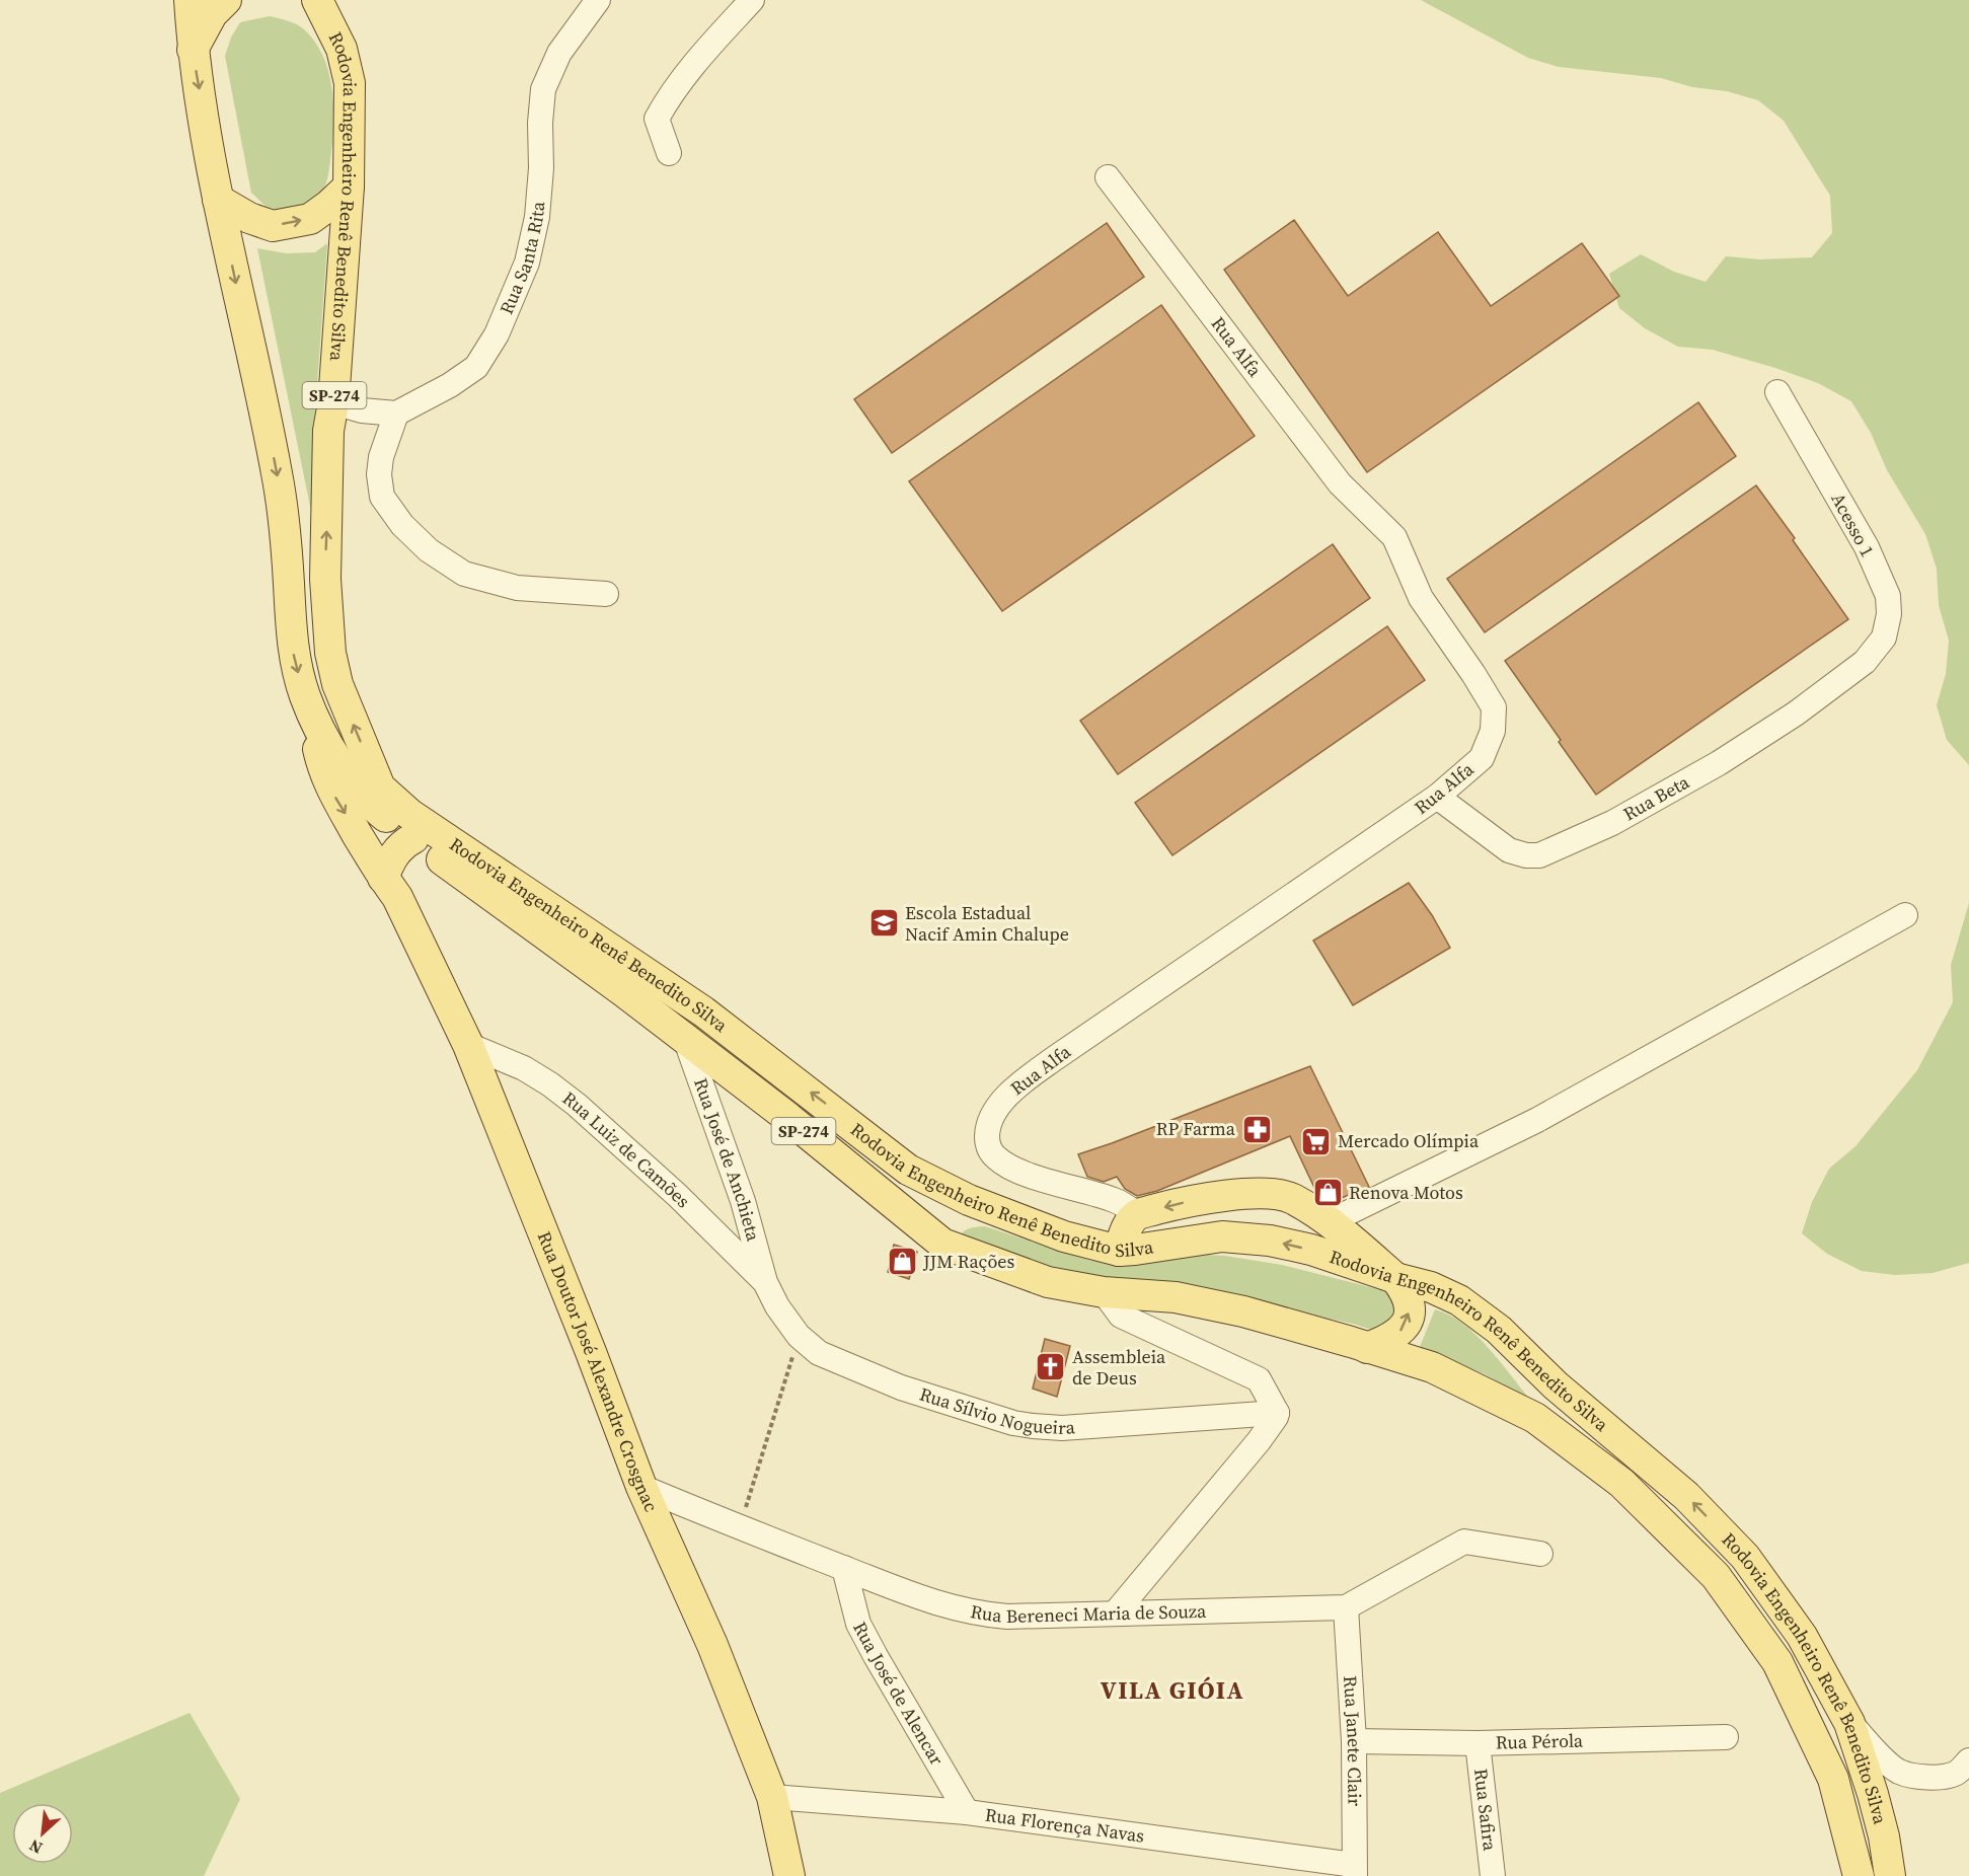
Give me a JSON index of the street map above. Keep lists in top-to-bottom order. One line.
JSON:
{"streets":{"main road":["Rodovia Engenheiro Renê Benedito Silva","SP-274","Rua Doutor José Alexandre Crosgnac"],"street":["Rua Santa Rita","Rua Alfa","Acesso 1","Rua Beta","Rua Luiz de Camões","Rua José de Anchieta","Rua Sílvio Nogueira","Rua Bereneci Maria de Souza","Rua José de Alencar","Rua Janete Clair","Rua Pérola","Rua Safira","Rua Florença Navas"]},"crossings":[["Rodovia Engenheiro Renê Benedito Silva","Rua José de Anchieta"],["Rodovia Engenheiro Renê Benedito Silva","Rua Doutor José Alexandre Crosgnac"],["Rua Alfa","Rua Beta"],["Acesso 1","Rua Beta"],["Rua Luiz de Camões","Rua José de Anchieta"],["Rua Luiz de Camões","Rua Doutor José Alexandre Crosgnac"],["Rua Luiz de Camões","Rua Sílvio Nogueira"],["Rua José de Anchieta","Rua Sílvio Nogueira"],["Rua Doutor José Alexandre Crosgnac","Rua Bereneci Maria de Souza"],["Rua Doutor José Alexandre Crosgnac","Rua Florença Navas"],["Rua Bereneci Maria de Souza","Rua José de Alencar"],["Rua Bereneci Maria de Souza","Rua Janete Clair"],["Rua José de Alencar","Rua Florença Navas"],["Rua Janete Clair","Rua Pérola"],["Rua Janete Clair","Rua Florença Navas"],["Rua Pérola","Rua Safira"]],"districts":["VILA GIÓIA"],"places":{"school or university":["Escola Estadual Nacif Amin Chalupe"],"pharmacy":["RP Farma"],"supermarket":["Mercado Olímpia"],"shop":["Renova Motos","JJM Rações"],"church":["Assembleia de Deus"]},"north":"bottom left"}
